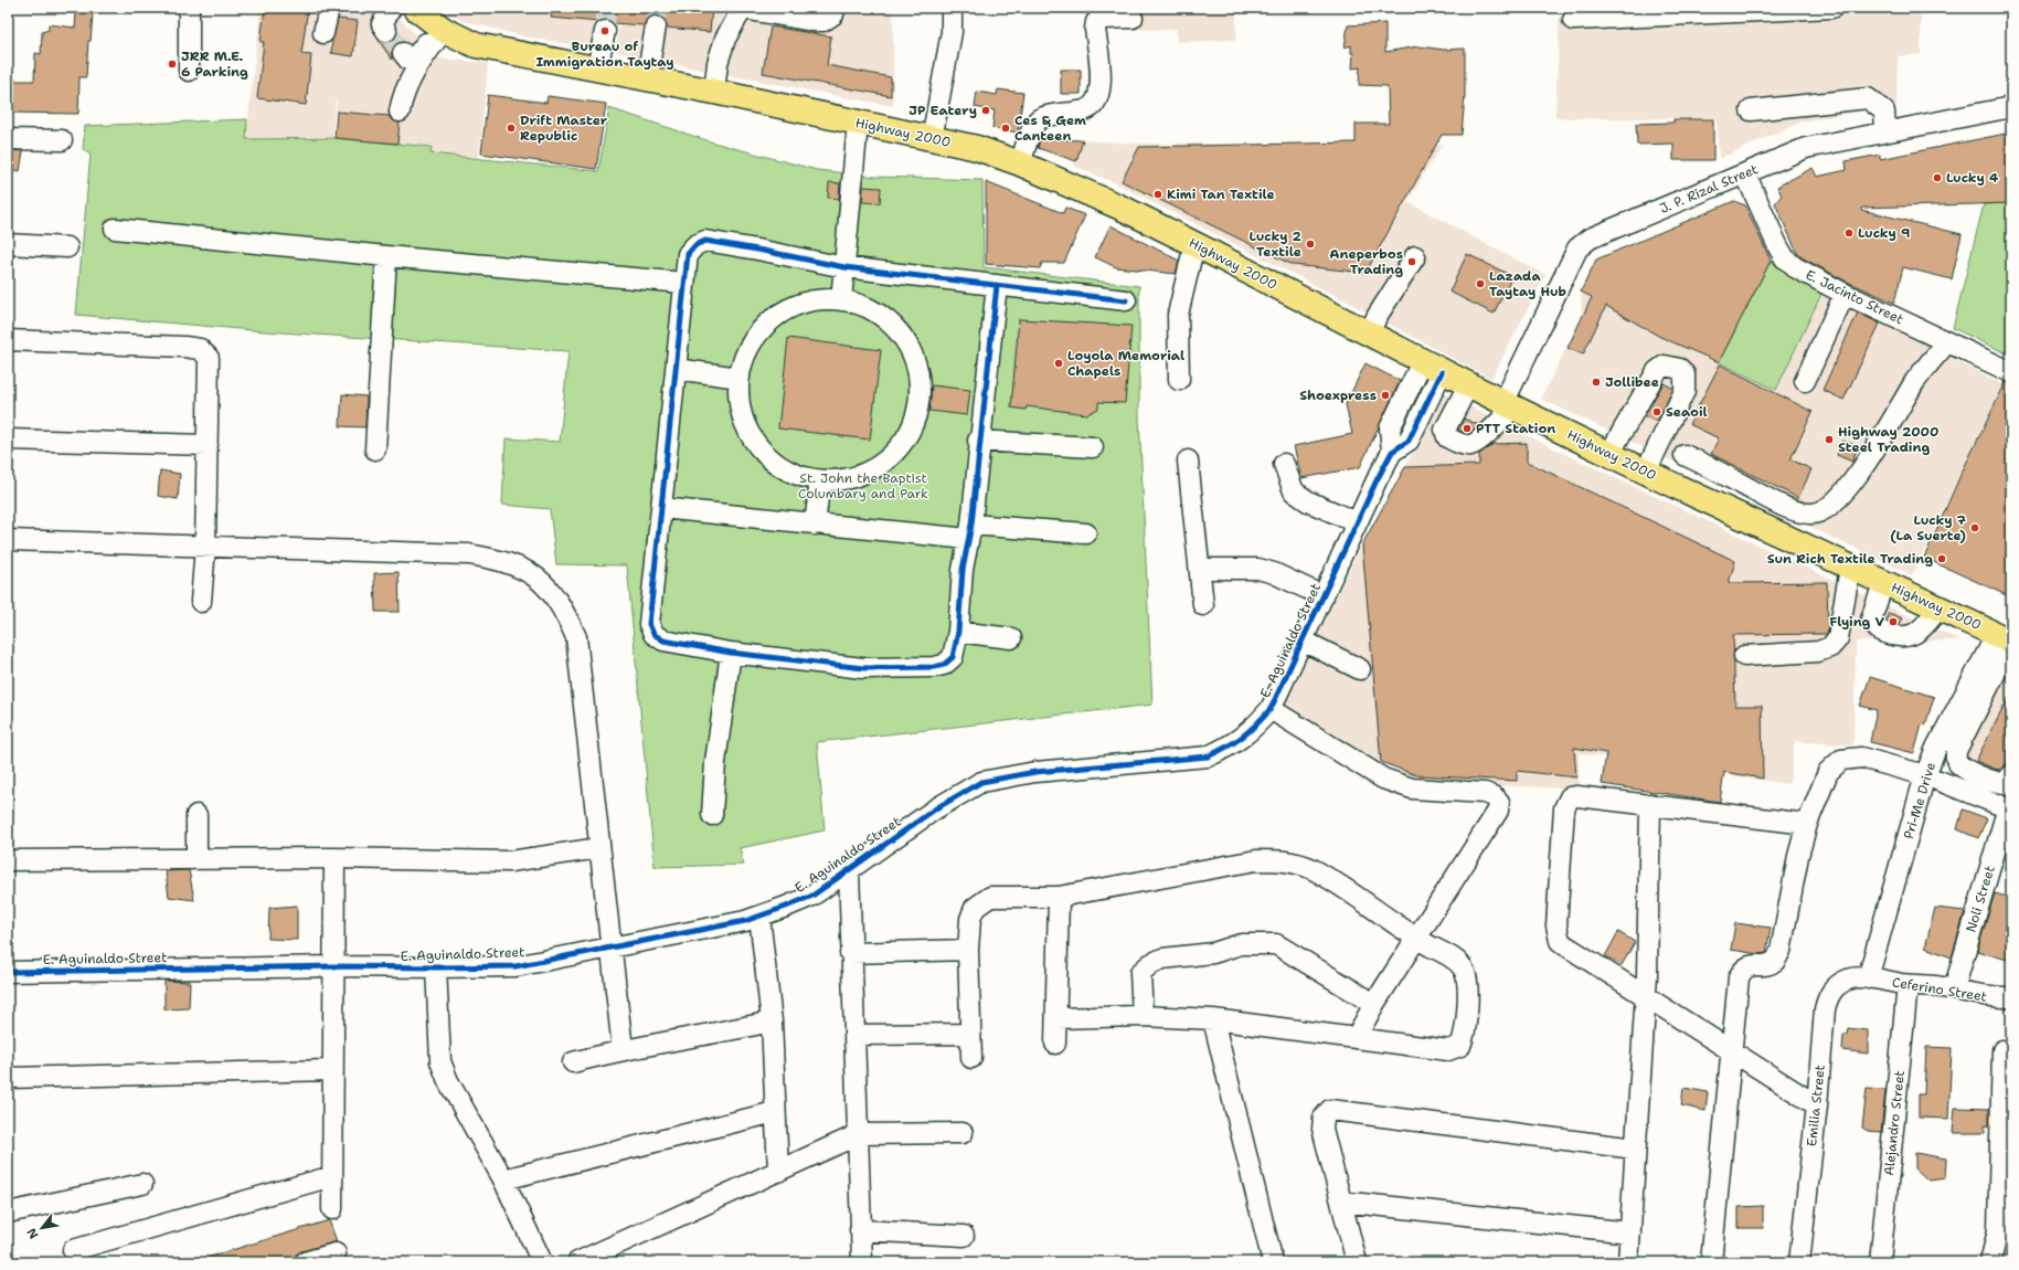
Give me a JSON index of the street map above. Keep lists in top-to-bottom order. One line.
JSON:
{"streets":{"main road":["Highway 2000"],"street":["J. P. Rizal Street","E. Jacinto Street","E. Aguinaldo Street","Pri-Me Drive","Noli Street","Ceferino Street","Emilia Street","Alejandro Street"]},"crossings":[["Highway 2000","J. P. Rizal Street"],["Highway 2000","E. Aguinaldo Street"],["Highway 2000","Pri-Me Drive"],["J. P. Rizal Street","E. Jacinto Street"],["Pri-Me Drive","Ceferino Street"],["Pri-Me Drive","Emilia Street"],["Noli Street","Ceferino Street"],["Ceferino Street","Emilia Street"],["Ceferino Street","Alejandro Street"]],"parks":["St. John the Baptist Columbary and Park"],"places":["Bureau of Immigration Taytay","JRR M.E. 6 Parking","JP Eatery","Drift Master Republic","Ces & Gem Canteen","Lucky 4","Kimi Tan Textile","Lucky 9","Lucky 2 Textile","Aneperbos Trading","Lazada Taytay Hub","Loyola Memorial Chapels","Jollibee","Shoexpress","Seaoil","PTT Station","Highway 2000 Steel Trading","Lucky 7 (La Suerte)","Sun Rich Textile Trading","Flying V"],"north":"bottom left"}
